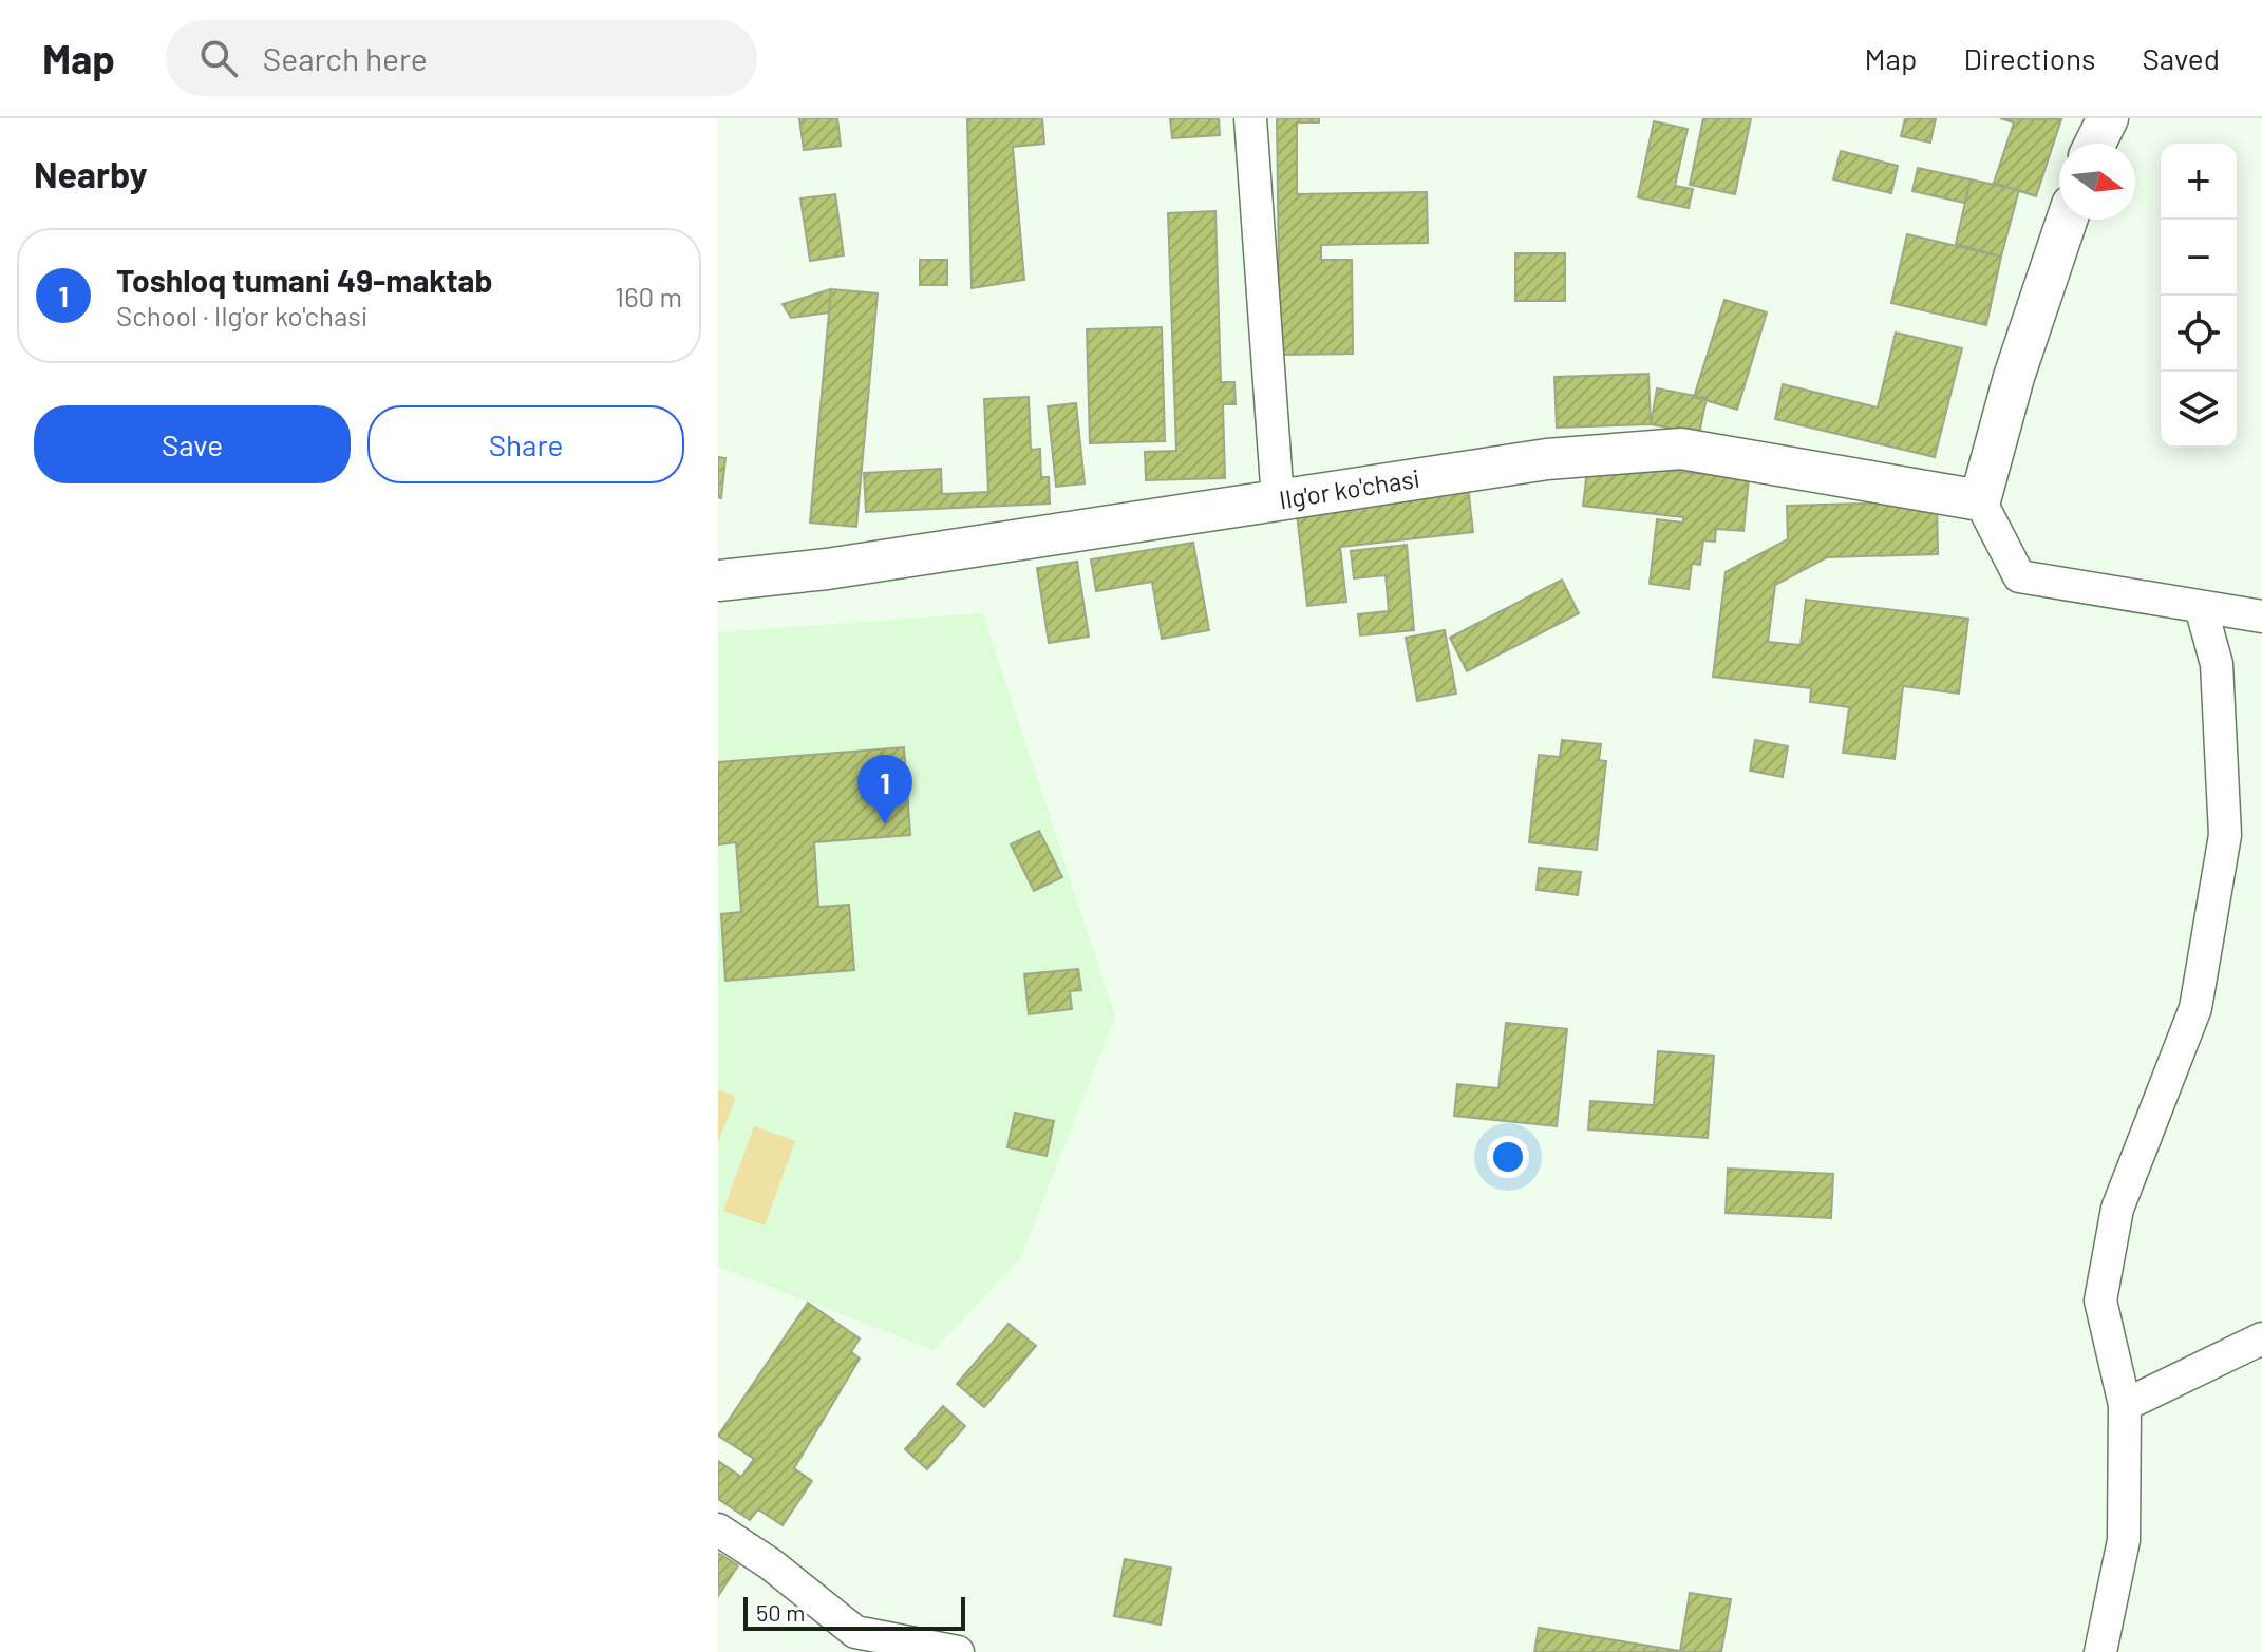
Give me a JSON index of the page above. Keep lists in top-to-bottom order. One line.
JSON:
{"streets":{"street":["Ilg'or ko'chasi"]},"scale_bar":"50 m","north":"right","page":{"header":"Map","search":"Search here","nav":["Map","Directions","Saved"],"heading":"Nearby","map_buttons":["+","−"],"list":[{"mark":"1","name":"Toshloq tumani 49-maktab","note":"School · Ilg'or ko'chasi","value":"160 m"}],"buttons":["Save","Share"],"pins":"1","scale":"50 m"}}
